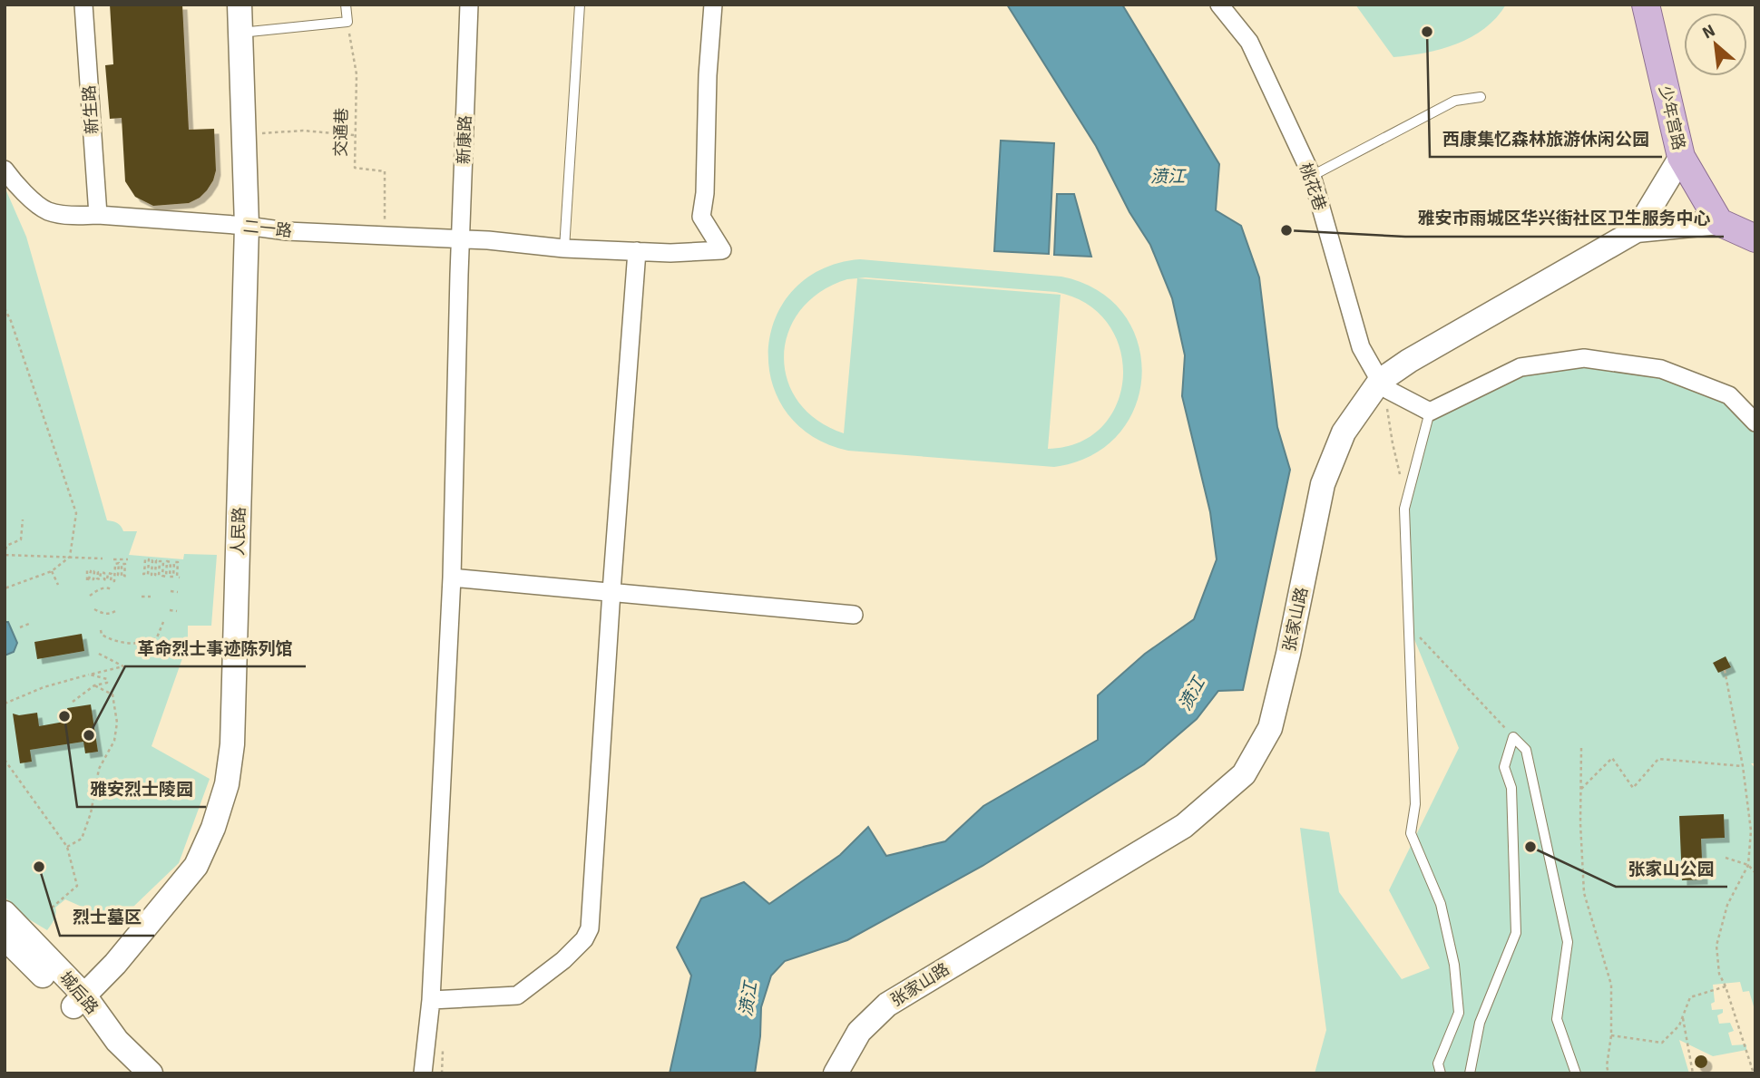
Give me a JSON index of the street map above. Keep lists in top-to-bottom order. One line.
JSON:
{"streets":{"main road":["少年宫路","张家山路"],"street":["新生路","新康路","桃花巷","二一路","人民路","城后路"],"path":["交通巷"]},"crossings":[["新生路","二一路"],["少年宫路","张家山路"],["交通巷","二一路"],["新康路","二一路"],["桃花巷","张家山路"],["二一路","人民路"],["人民路","城后路"]],"water":["𣸣江"],"places":["西康集忆森林旅游休闲公园","雅安市雨城区华兴街社区卫生服务中心","雅安烈士陵园","革命烈士事迹陈列馆","张家山公园","烈士墓区"],"north":"top left"}
